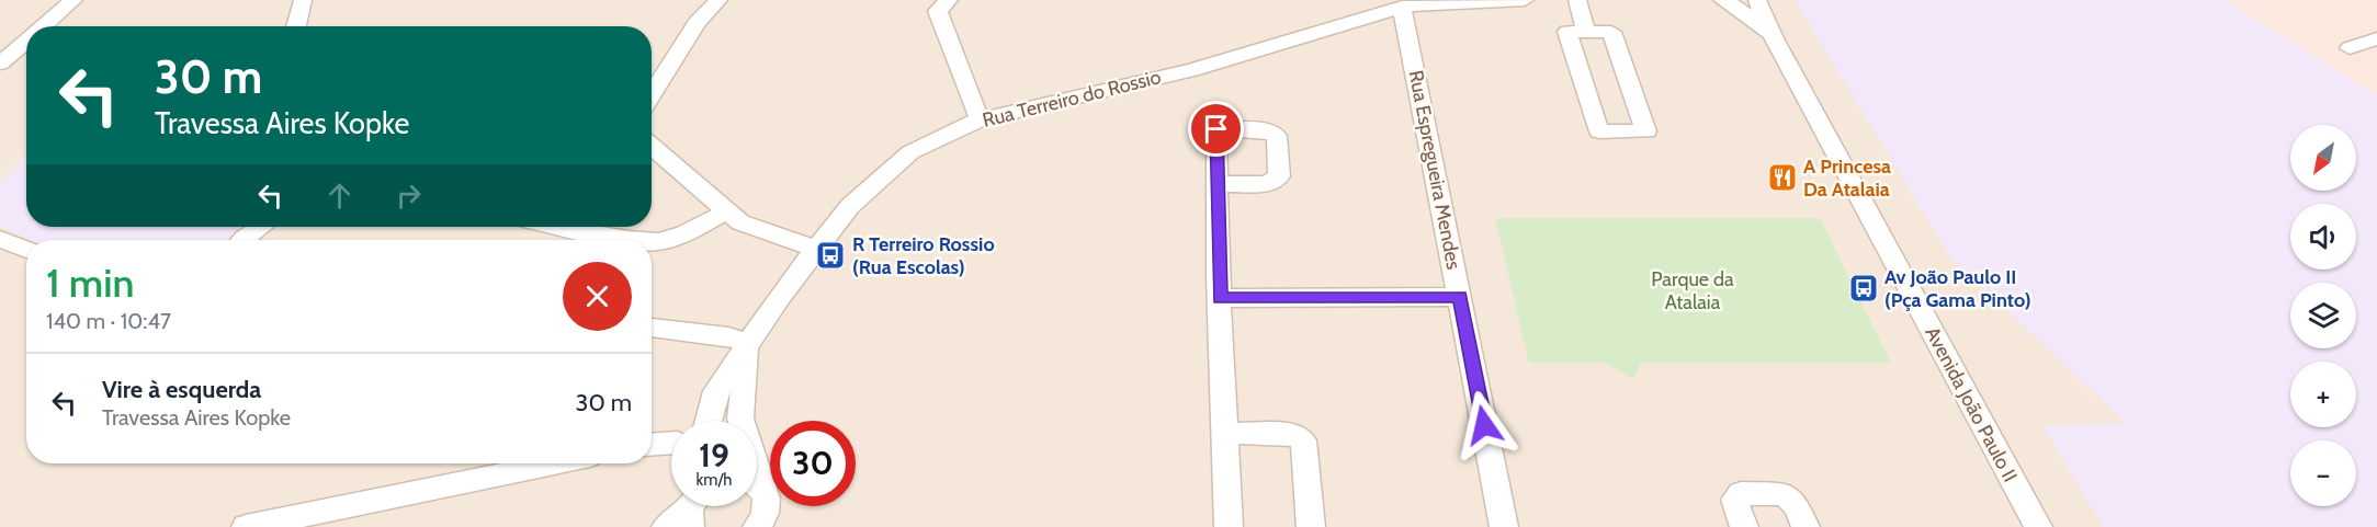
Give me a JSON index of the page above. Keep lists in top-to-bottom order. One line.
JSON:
{"streets":{"street":["Rua Terreiro do Rossio","Rua Espregueira Mendes","Avenida João Paulo II"]},"crossings":[["Rua Terreiro do Rossio","Rua Espregueira Mendes"]],"parks":["Parque da Atalaia"],"places":{"restaurant":["A Princesa Da Atalaia"],"bus stop":["R Terreiro Rossio (Rua Escolas)","Av João Paulo II (Pça Gama Pinto)"]},"north":"bottom left","page":{"turn":["30 m","Travessa Aires Kopke"],"map_buttons":["+","−"],"heading":["1 min","140 m · 10:47"],"list":[{"name":"Vire à esquerda","note":"Travessa Aires Kopke","value":"30 m"}],"speed":"19 km/h","limit":"30"}}
